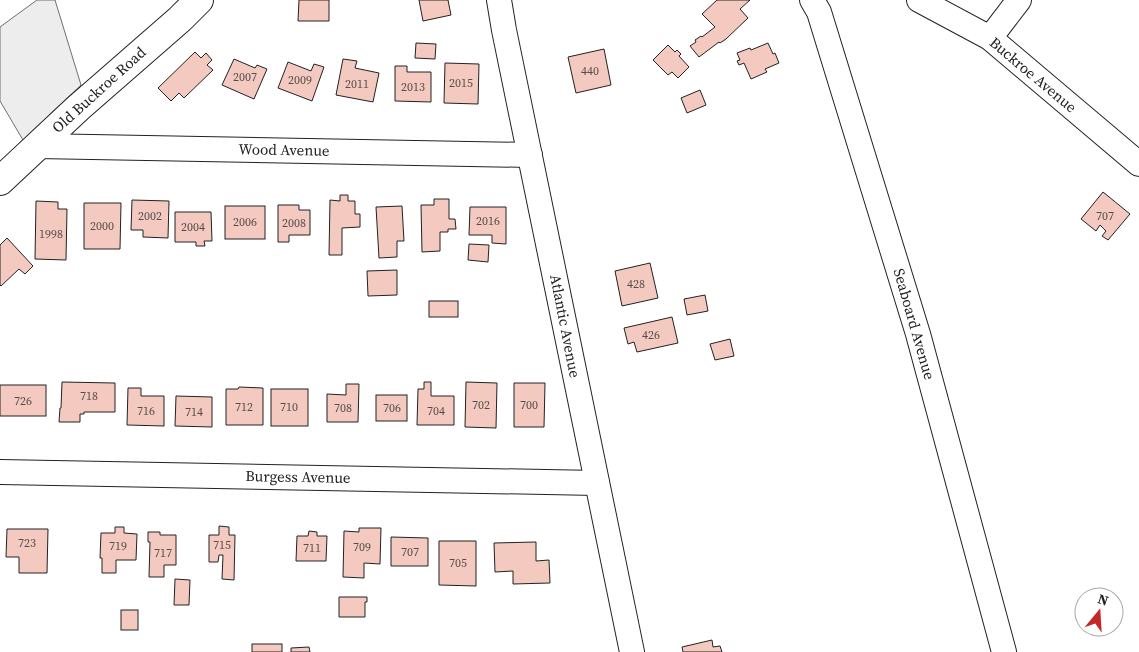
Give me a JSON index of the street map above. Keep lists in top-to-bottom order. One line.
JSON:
{"streets":{"main road":["Old Buckroe Road"],"street":["Buckroe Avenue","Wood Avenue","Seaboard Avenue","Atlantic Avenue","Burgess Avenue"]},"crossings":[["Old Buckroe Road","Wood Avenue"],["Wood Avenue","Atlantic Avenue"],["Atlantic Avenue","Burgess Avenue"]],"house_numbers":["440","2007","2009","2015","2011","2013","2002","707","2016","2006","2008","2000","2004","1998","428","426","718","726","702","700","712","710","708","706","716","704","714","723","715","719","709","711","707","717","705"],"north":"top"}
